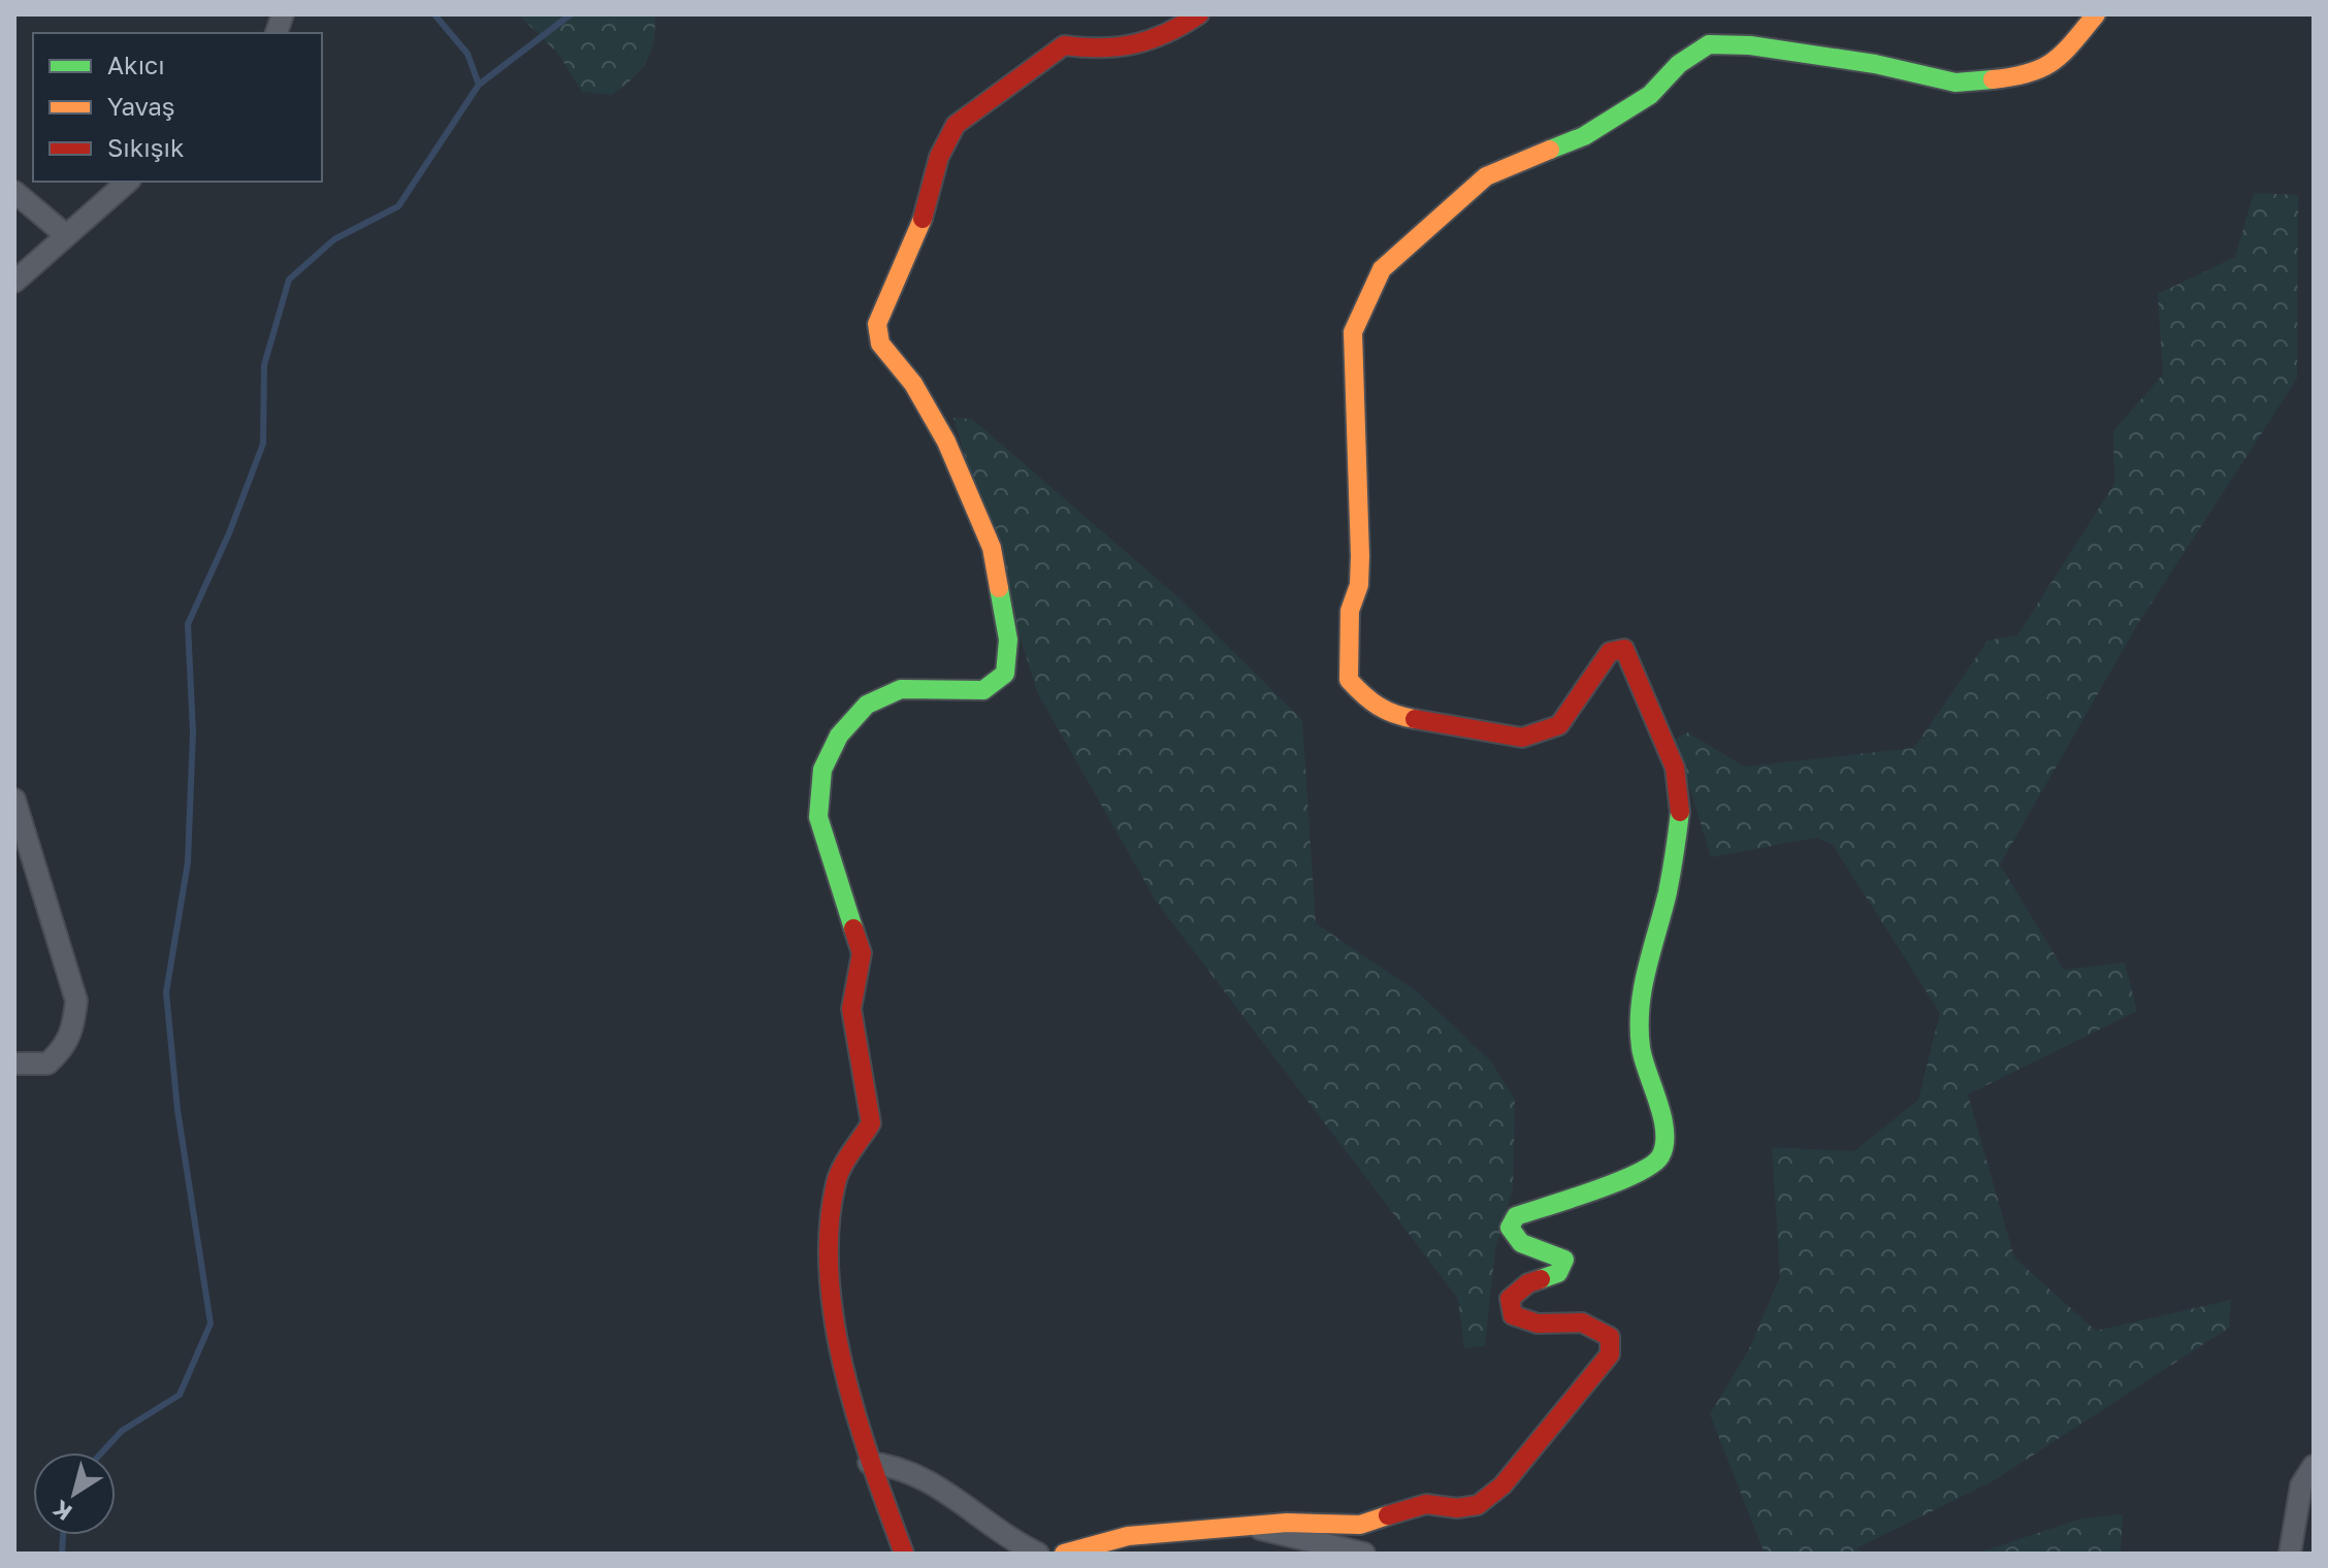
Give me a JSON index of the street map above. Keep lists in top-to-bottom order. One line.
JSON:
{"legend":["Akıcı","Yavaş","Sıkışık"],"north":"bottom left"}
